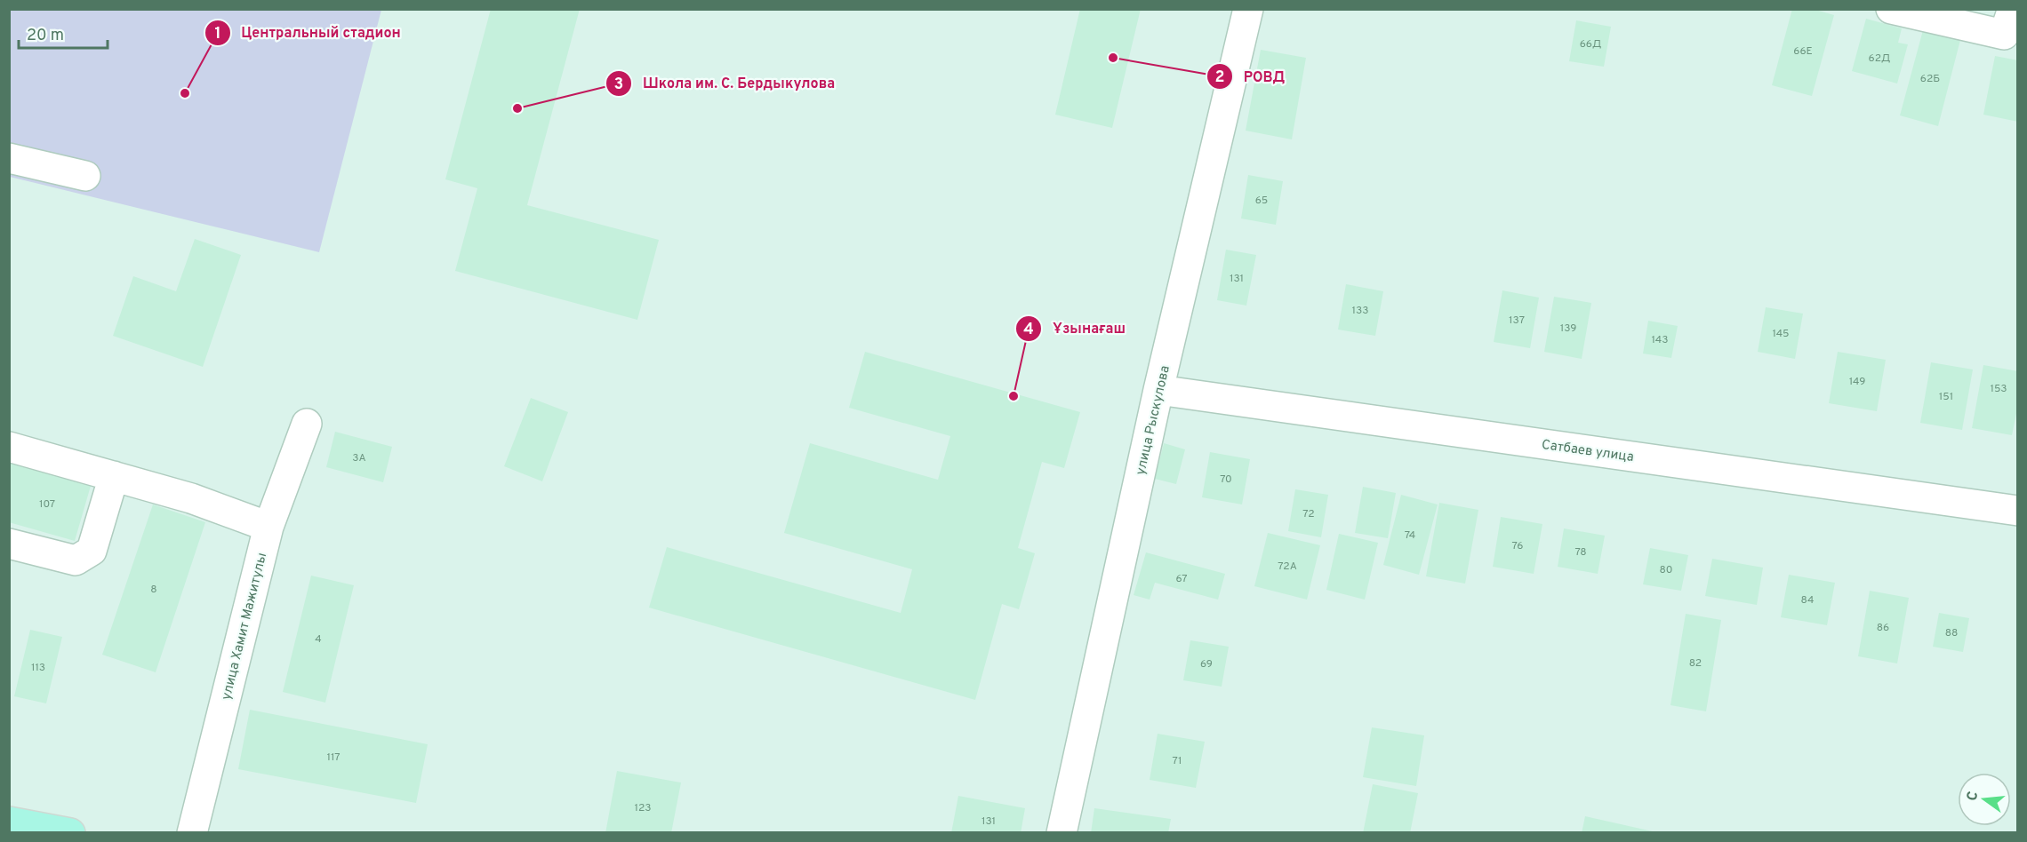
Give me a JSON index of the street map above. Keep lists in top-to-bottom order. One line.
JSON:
{"streets":{"street":["улица Рыскулова","Сатбаев улица","улица Хамит Мажитулы"]},"crossings":[["улица Рыскулова","Сатбаев улица"]],"places":["РОВД","Центральный стадион","Школа им. С. Бердыкулова","Ұзынағаш"],"house_numbers":["66Д","66Е","62Д","62Б","65","131","133","137","139","145","143","149","153","151","3А","70","107","72","74","76","78","72А","80","67","8","84","86","88","4","82","69","113","117","71","123","131"],"scale_bar":"20 m","north":"left"}
